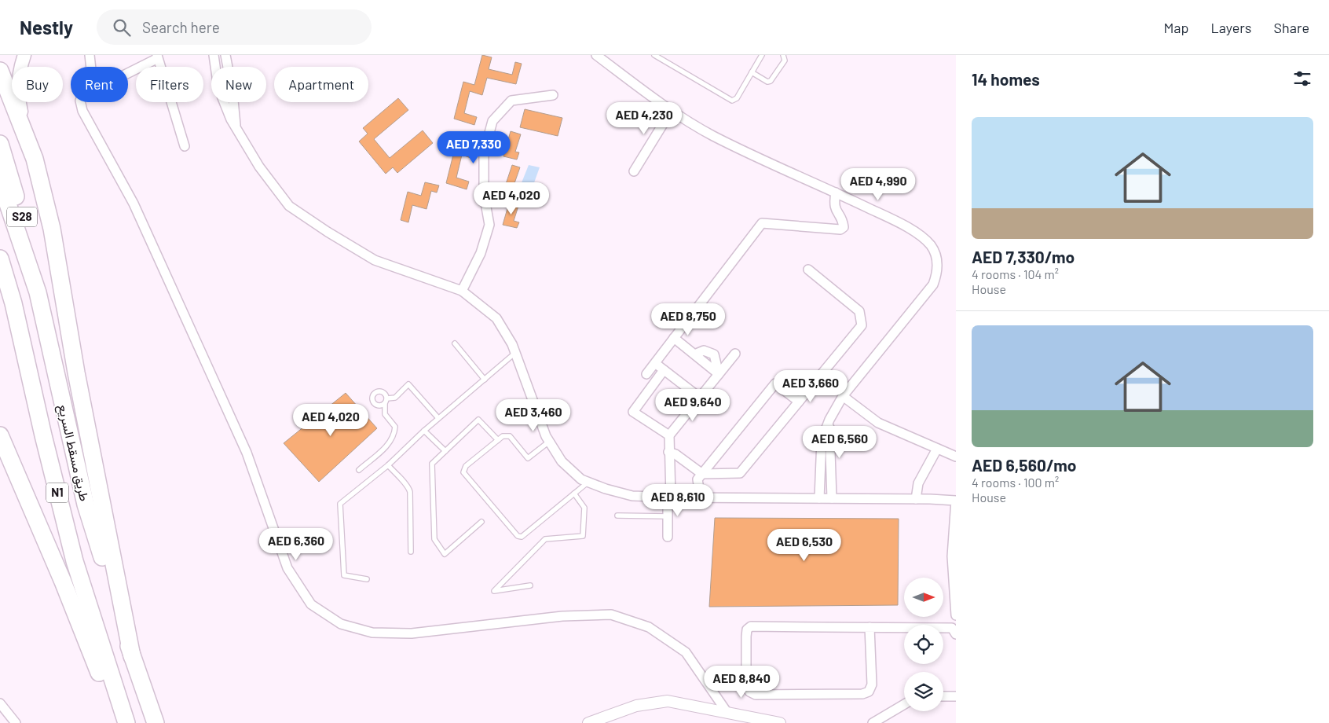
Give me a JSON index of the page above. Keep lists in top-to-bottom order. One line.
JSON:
{"streets":{"highway":["S28","طريق مسقط السريع","N1"]},"crossings":[["S28","طريق مسقط السريع"]],"north":"right","page":{"header":"Nestly","search":"Search here","nav":["Map","Layers","Share"],"heading":"14 homes","chip":["Buy","Rent","Filters","New","Apartment"],"price":["AED 4,230","AED 7,330","AED 4,990","AED 4,020","AED 8,750","AED 3,660","AED 9,640","AED 3,460","AED 4,020","AED 6,560","AED 8,610","AED 6,360","AED 6,530","AED 8,840"],"list":[{"name":"AED 7,330/mo","note":"4 rooms · 104 m² · House"},{"name":"AED 6,560/mo","note":"4 rooms · 100 m² · House"}]}}
